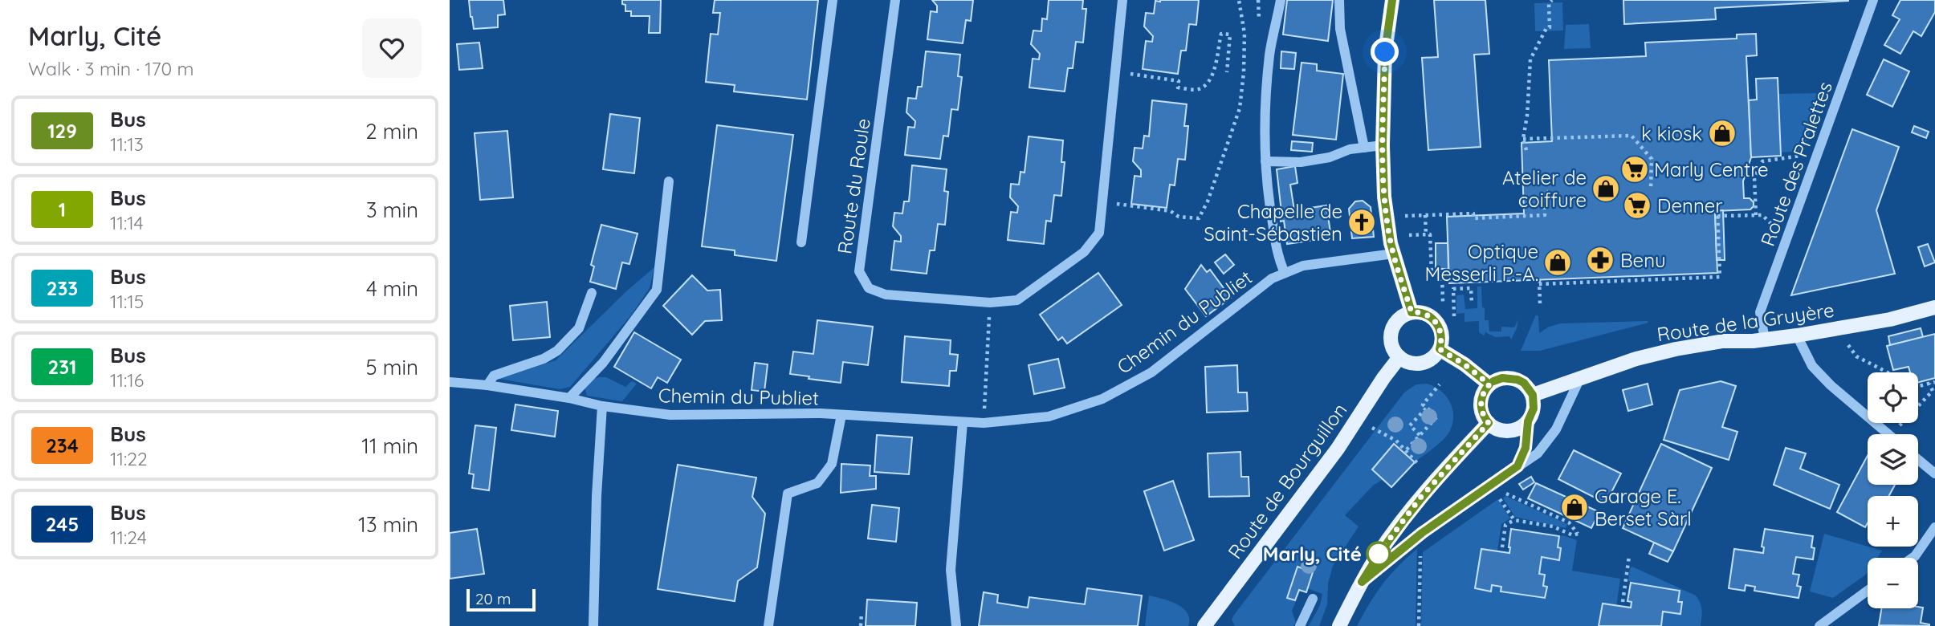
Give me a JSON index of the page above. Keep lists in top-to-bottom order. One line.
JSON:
{"streets":{"main road":["Route de la Gruyère","Route de Bourguillon"],"street":["Route des Pralettes","Route du Roule","Chemin du Publiet"]},"crossings":[["Route des Pralettes","Route de la Gruyère"]],"places":{"shop":["k kiosk","Atelier de coiffure","Optique Messerli P.-A.","Garage E. Berset Sàrl"],"supermarket":["Marly Centre","Denner"],"church":["Chapelle de Saint-Sébastien"],"pharmacy":["Benu"],"other":["Marly, Cité"]},"lines":["bus line 129"],"scale_bar":"20 m","page":{"heading":["Marly, Cité","Walk · 3 min · 170 m"],"list":[{"mark":"129","name":"Bus","note":"11:13","value":"2 min"},{"mark":"1","name":"Bus","note":"11:14","value":"3 min"},{"mark":"233","name":"Bus","note":"11:15","value":"4 min"},{"mark":"231","name":"Bus","note":"11:16","value":"5 min"},{"mark":"234","name":"Bus","note":"11:22","value":"11 min"},{"mark":"245","name":"Bus","note":"11:24","value":"13 min"}],"map_buttons":["+","−"],"scale":"20 m"}}
